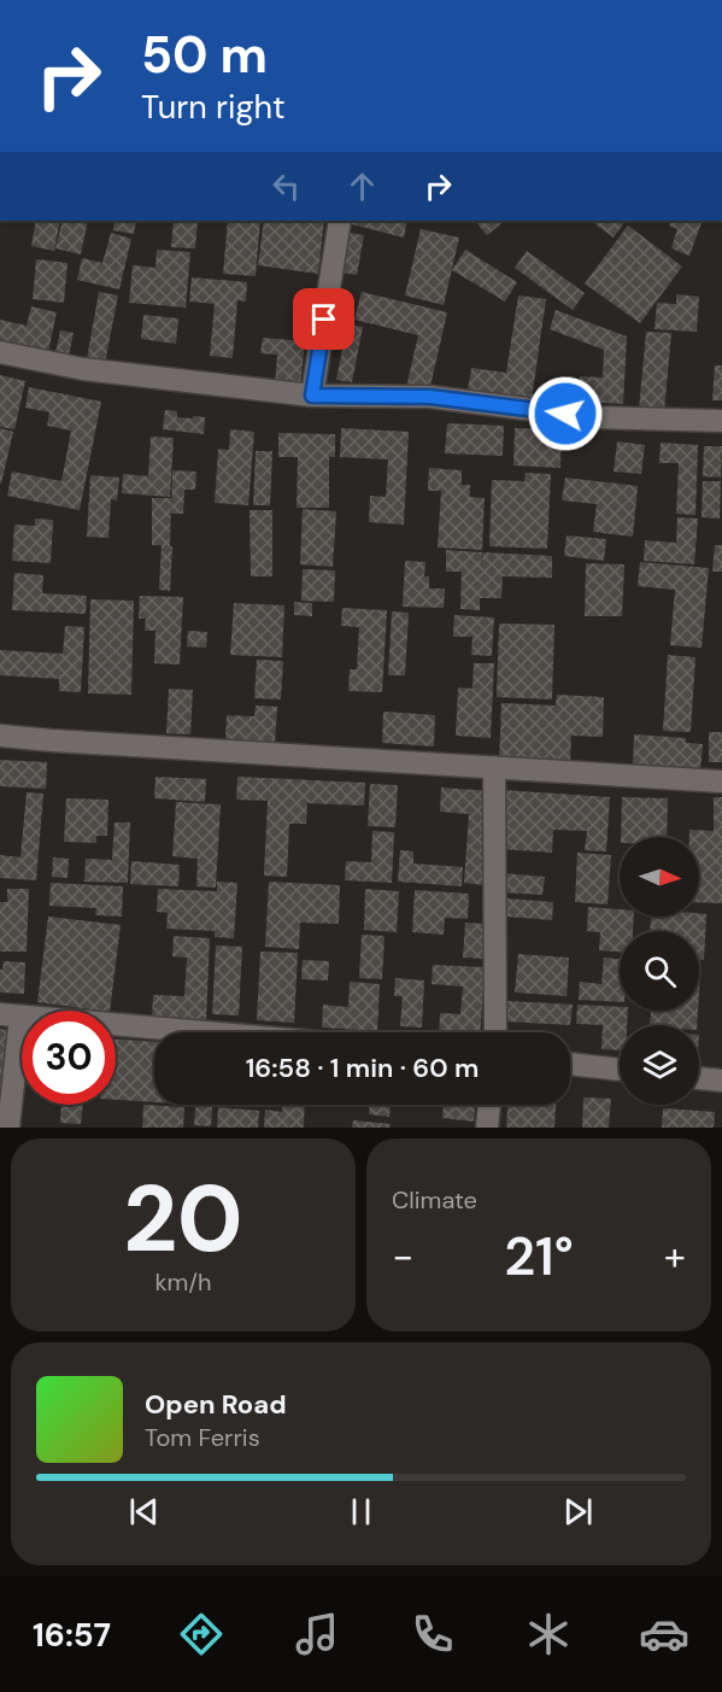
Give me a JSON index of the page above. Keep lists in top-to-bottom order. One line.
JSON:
{"north":"right","page":{"turn":["50 m","Turn right"],"limit":"30","trip":"16:58 · 1 min · 60 m","tile":[["20","km/h"],"Climate"],"heat":["−","21°","+"],"song":["Open Road","Tom Ferris"],"tabs":"16:57"}}
